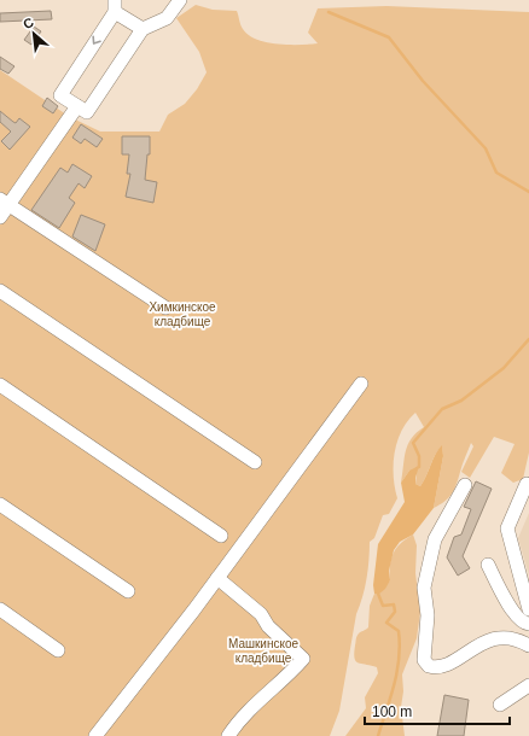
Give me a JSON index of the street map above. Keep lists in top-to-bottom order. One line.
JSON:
{"parks":["Химкинское кладбище","Машкинское кладбище"],"scale_bar":"100 m","north":"top left"}
